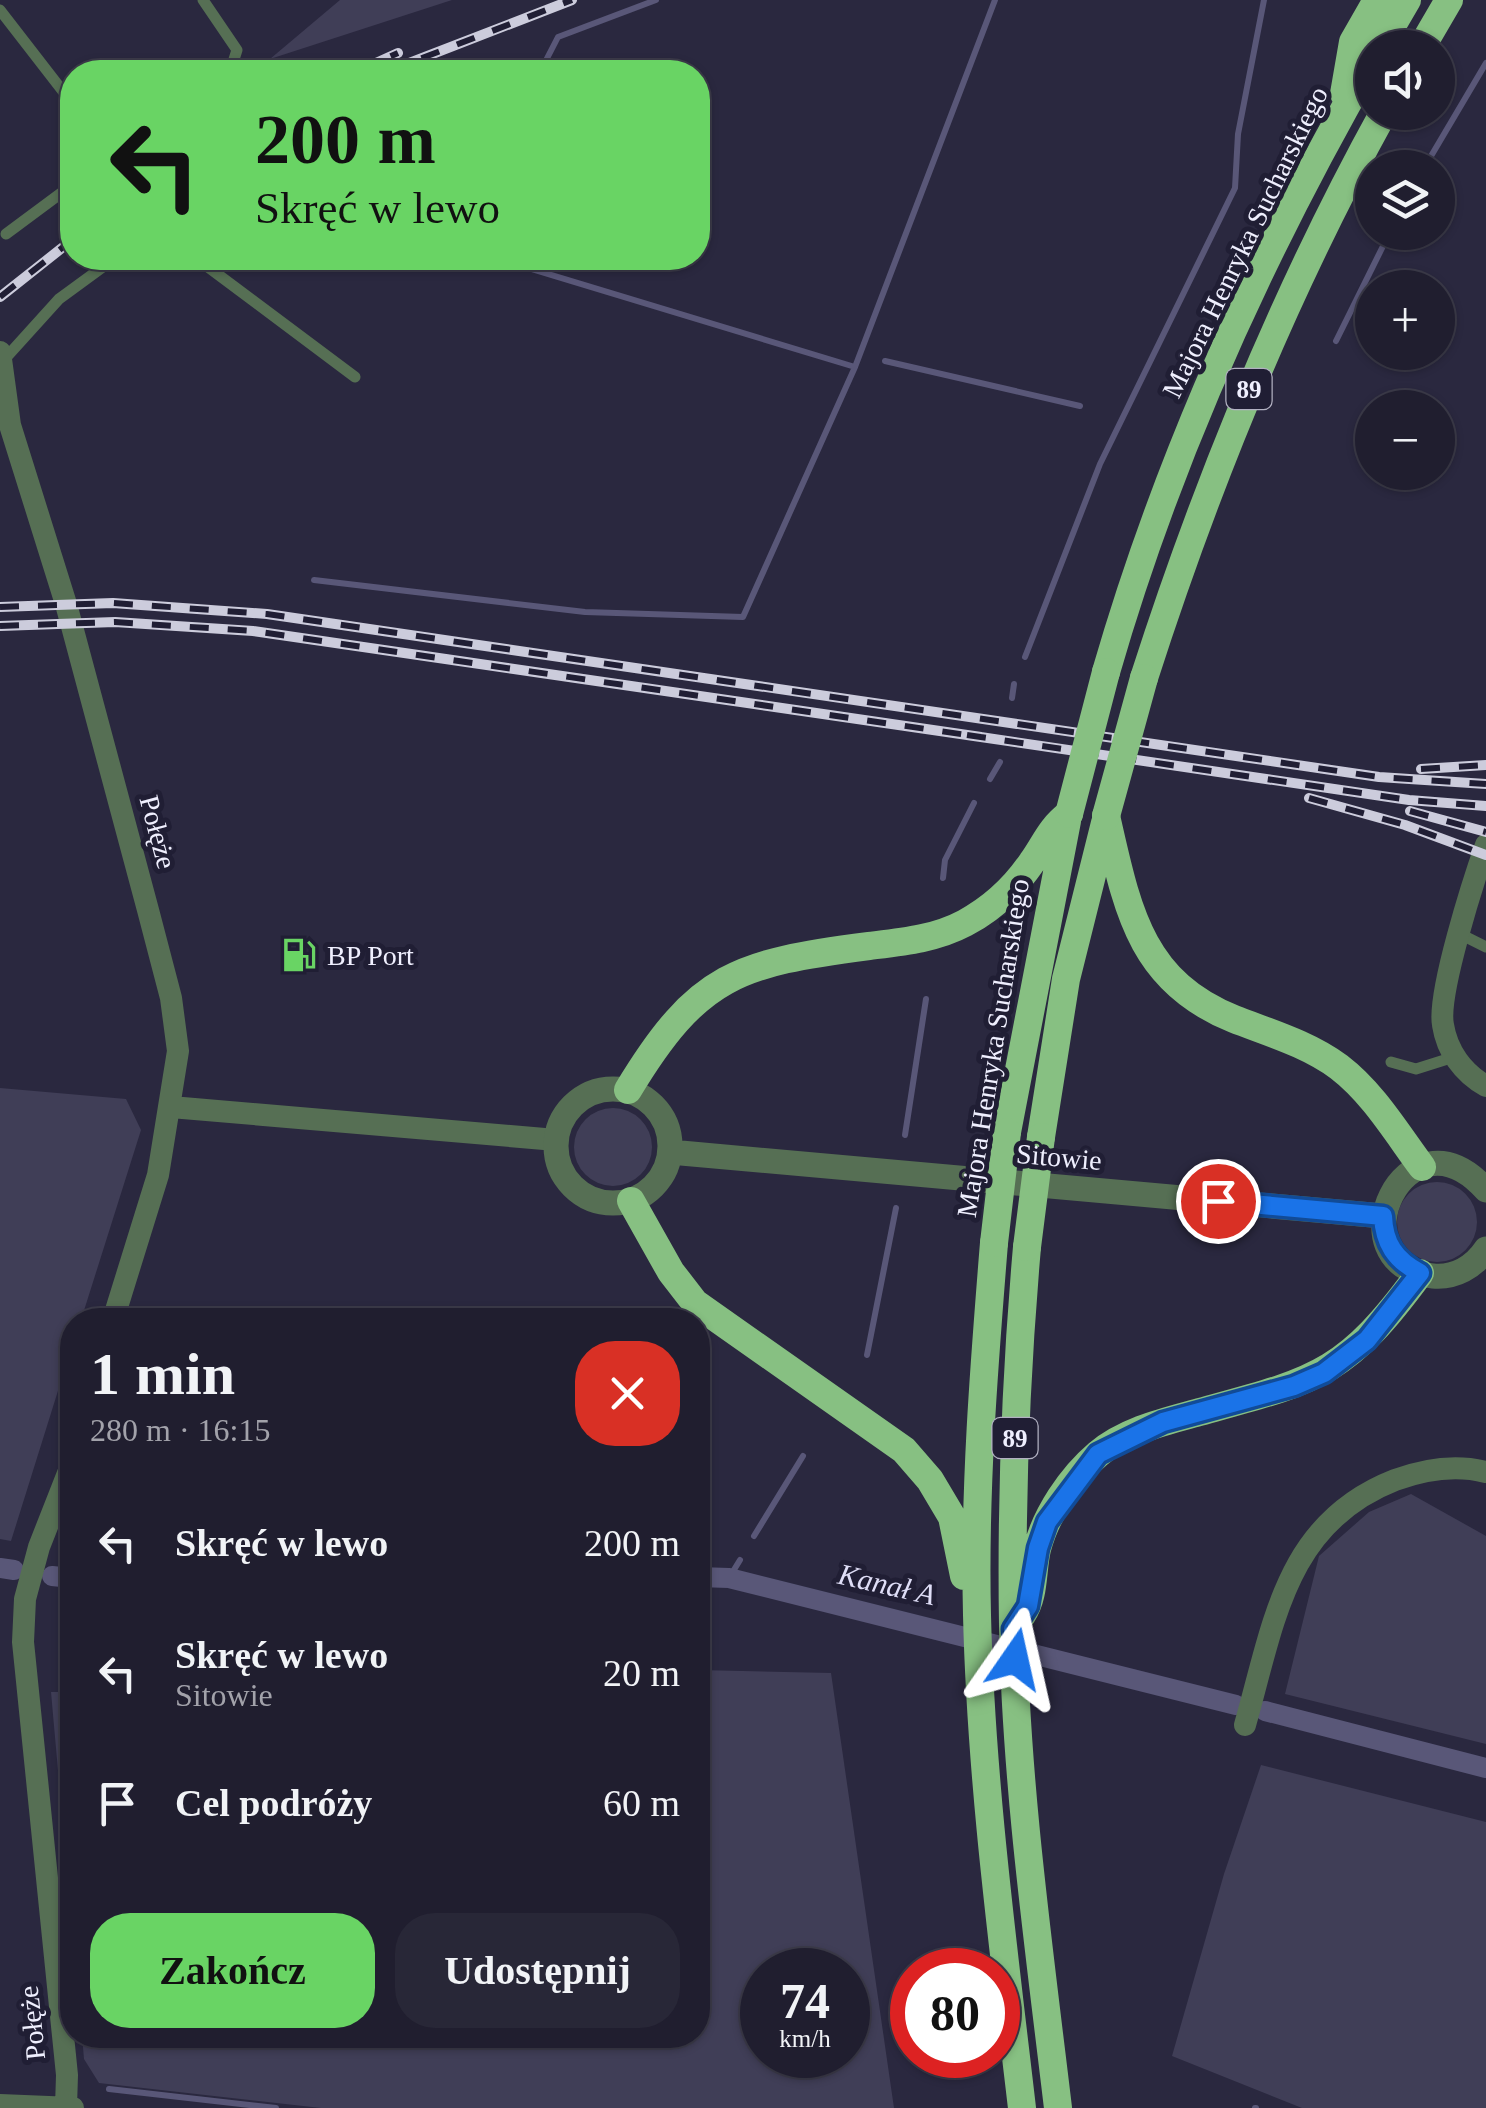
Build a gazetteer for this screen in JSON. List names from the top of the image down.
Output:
{
  "streets": {
    "highway": ["Majora Henryka Sucharskiego", "89"],
    "street": ["Połęże", "Sitowie"]
  },
  "water": ["Kanał A"],
  "places": {
    "fuel station": ["BP Port"]
  },
  "page": {
    "map_buttons": ["+", "−"],
    "turn": ["200 m", "Skręć w lewo"],
    "heading": ["1 min", "280 m · 16:15"],
    "list": [
      {
        "name": "Skręć w lewo",
        "value": "200 m"
      },
      {
        "name": "Skręć w lewo",
        "note": "Sitowie",
        "value": "20 m"
      },
      {
        "name": "Cel podróży",
        "value": "60 m"
      }
    ],
    "buttons": ["Zakończ", "Udostępnij"],
    "speed": "74 km/h",
    "limit": "80"
  }
}
